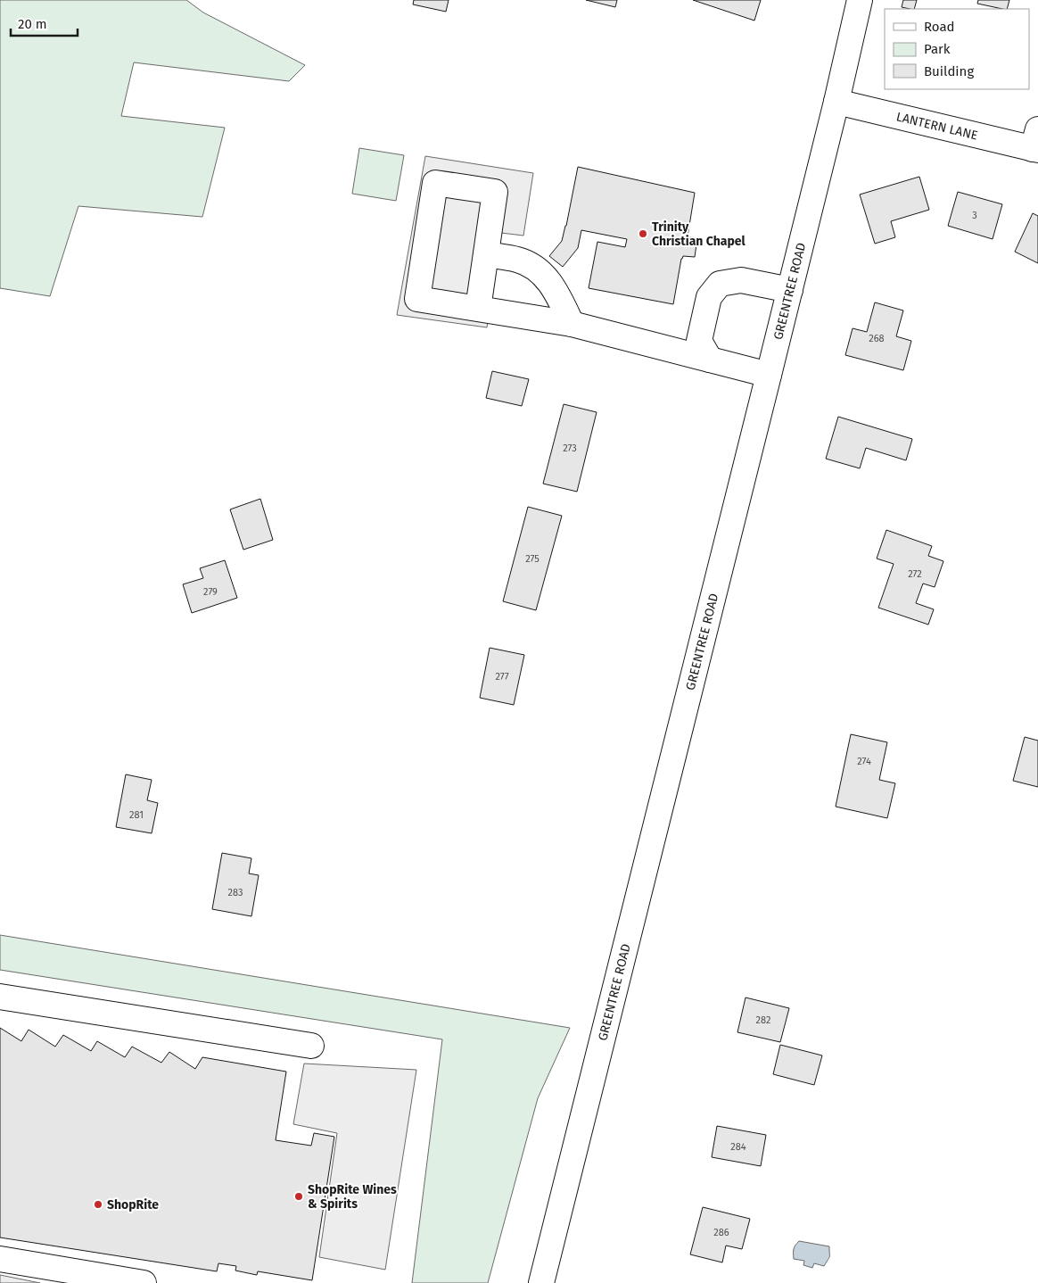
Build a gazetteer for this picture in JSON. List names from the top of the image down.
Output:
{
  "streets": {
    "street": ["LANTERN LANE", "GREENTREE ROAD"]
  },
  "crossings": [
    ["LANTERN LANE", "GREENTREE ROAD"]
  ],
  "places": ["Trinity Christian Chapel", "ShopRite Wines & Spirits", "ShopRite"],
  "house_numbers": [
    "3",
    "268",
    "273",
    "275",
    "272",
    "279",
    "277",
    "274",
    "281",
    "283",
    "282",
    "284",
    "286"
  ],
  "legend": ["Road", "Park", "Building"],
  "scale_bar": "20 m"
}
